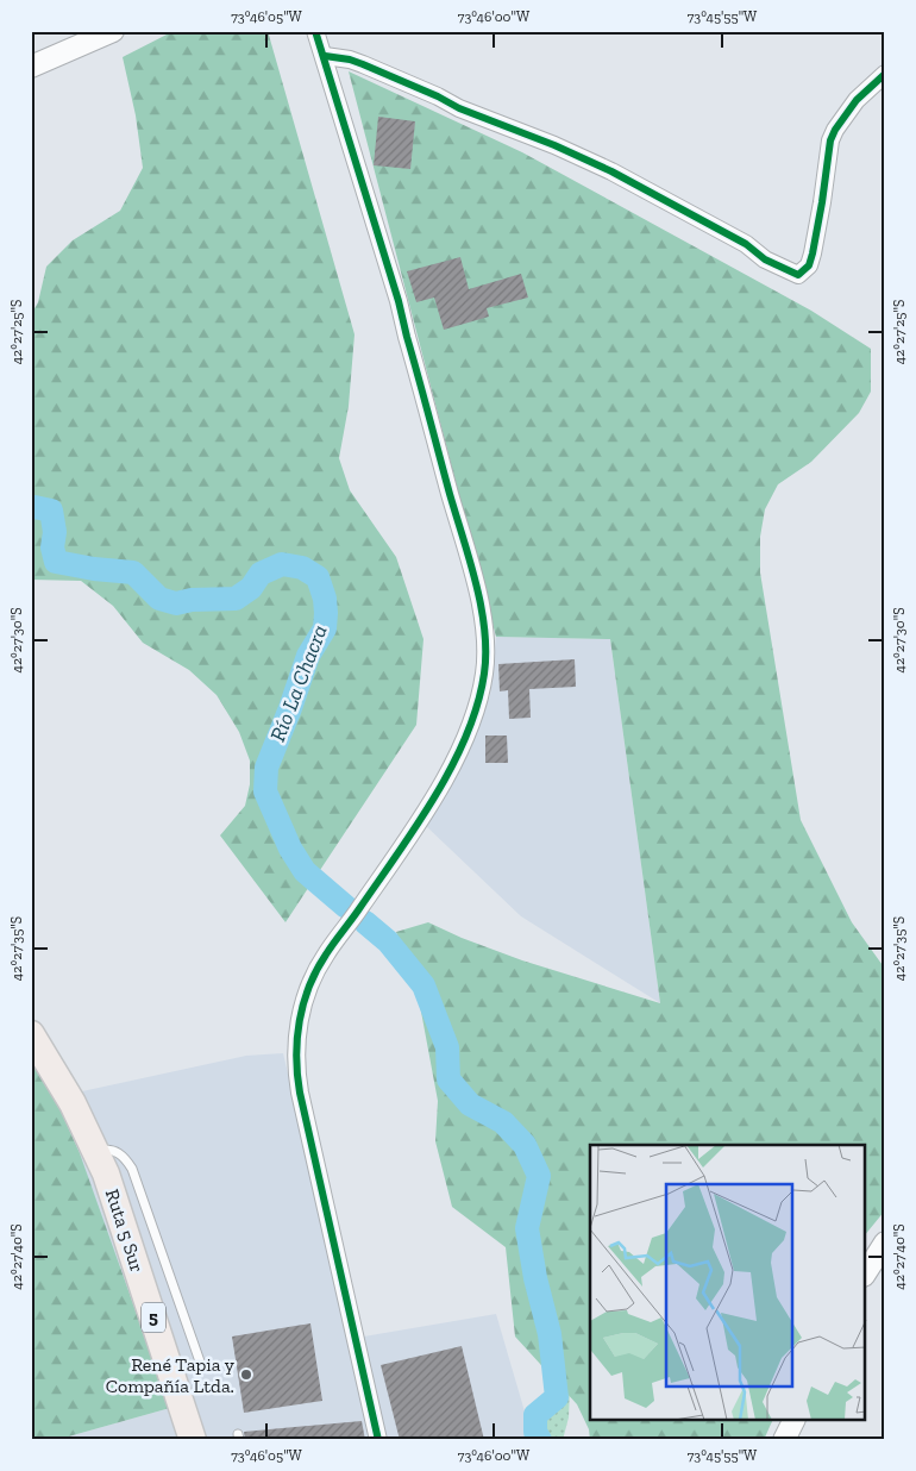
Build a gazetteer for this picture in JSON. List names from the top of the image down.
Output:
{
  "streets": {
    "highway": ["Ruta 5 Sur", "5"]
  },
  "water": ["Río La Chacra"],
  "places": ["René Tapia y Compañía Ltda."],
  "coordinates": [
    "73°46'05\"W",
    "73°46'00\"W",
    "73°45'55\"W",
    "42°27'25\"S",
    "42°27'30\"S",
    "42°27'35\"S",
    "42°27'40\"S"
  ]
}
